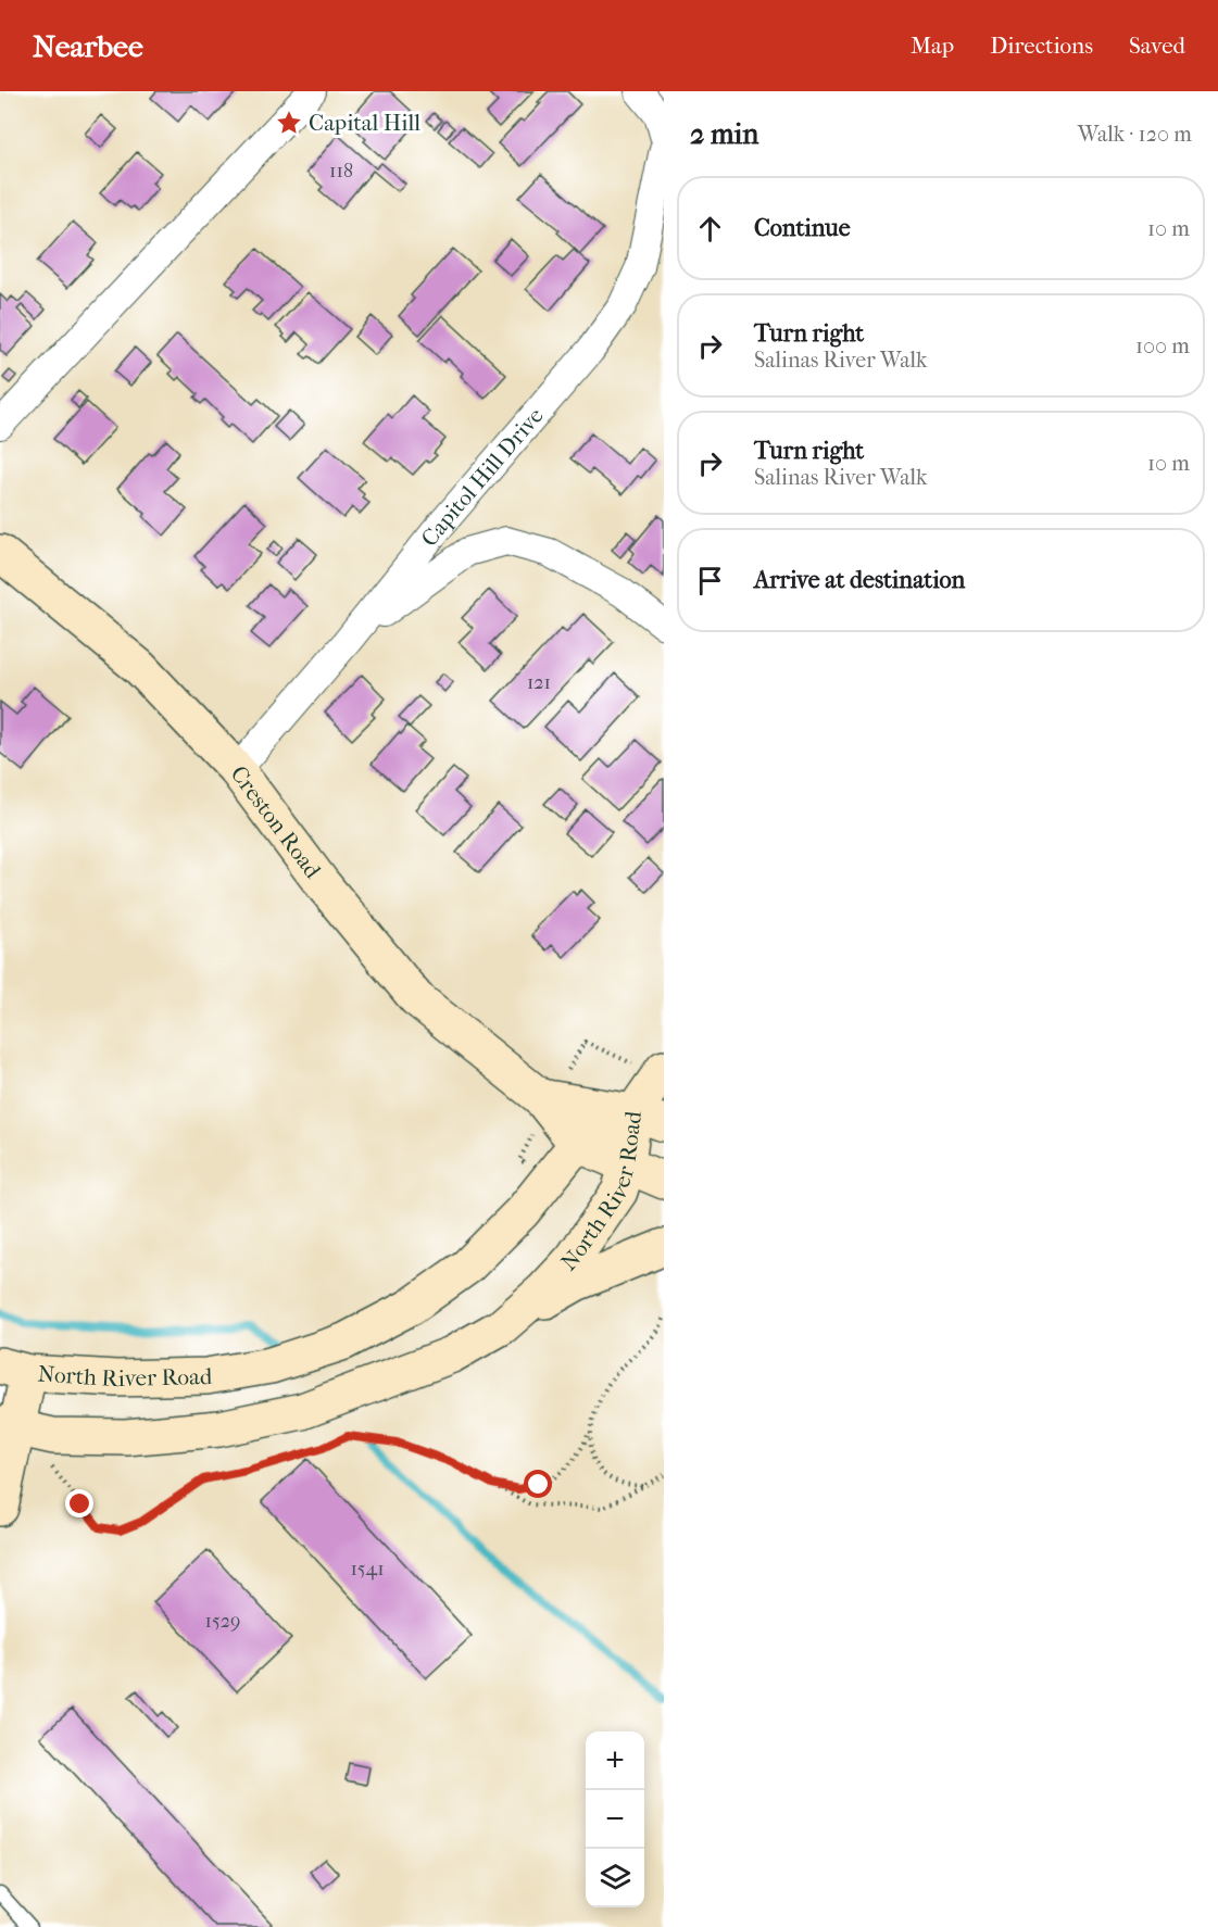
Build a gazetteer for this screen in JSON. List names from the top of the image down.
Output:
{
  "streets": {
    "main road": ["Creston Road", "North River Road"],
    "street": ["Capitol Hill Drive"]
  },
  "crossings": [
    ["Capitol Hill Drive", "Creston Road"],
    ["Creston Road", "North River Road"]
  ],
  "places": {
    "place": ["Capital Hill"]
  },
  "house_numbers": [
    "118",
    "121",
    "1541",
    "1529"
  ],
  "page": {
    "header": "Nearbee",
    "nav": ["Map", "Directions", "Saved"],
    "heading": ["2 min", "Walk · 120 m"],
    "list": [
      ["Continue", "10 m"],
      ["Turn right", "Salinas River Walk", "100 m"],
      ["Turn right", "Salinas River Walk", "10 m"],
      "Arrive at destination"
    ],
    "map_buttons": ["+", "−"]
  }
}
